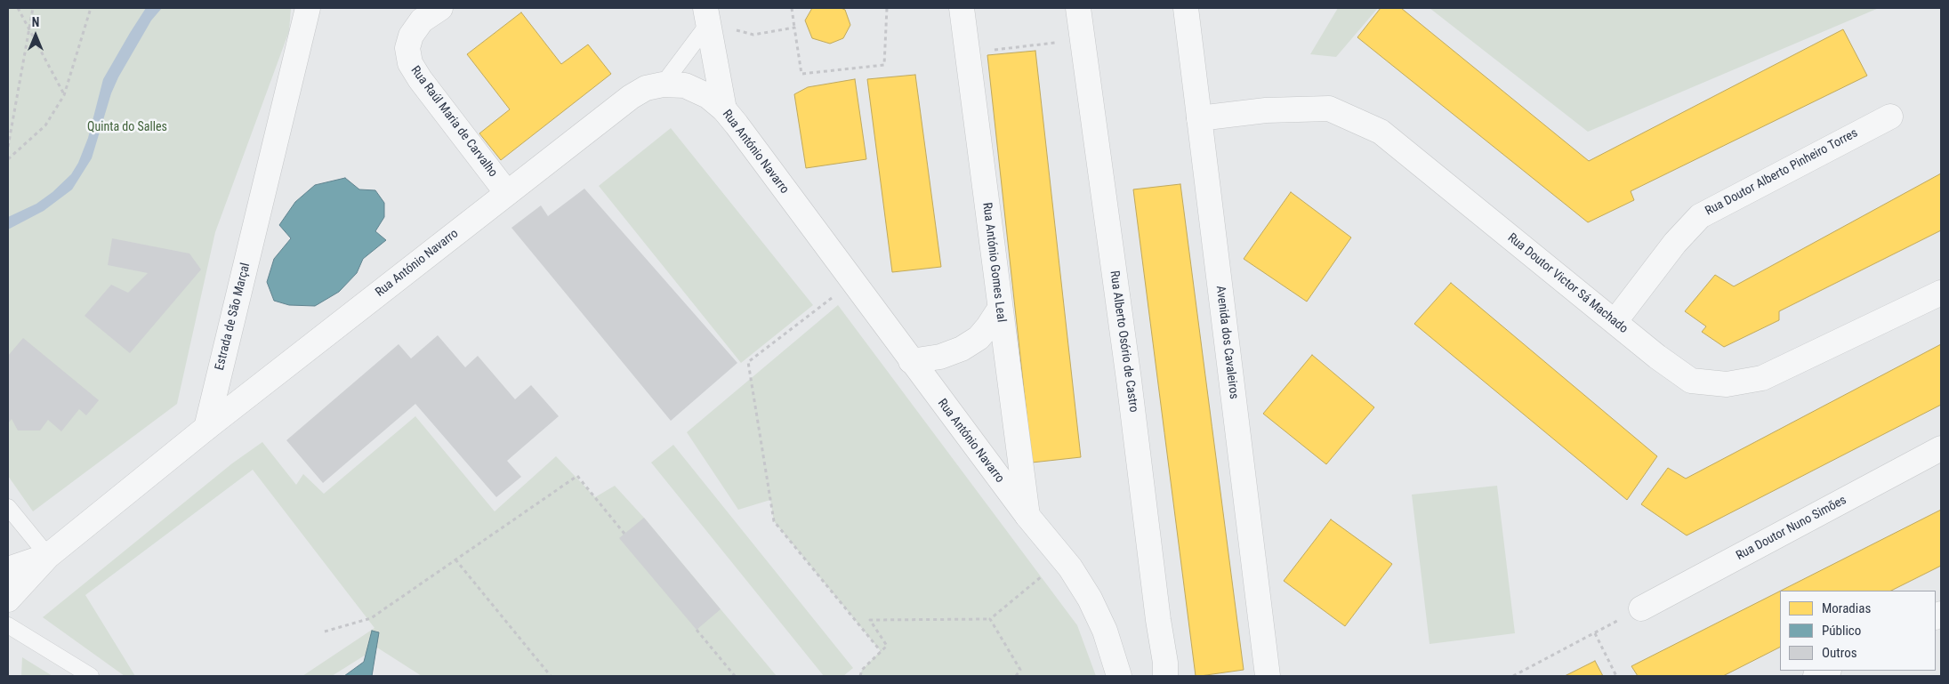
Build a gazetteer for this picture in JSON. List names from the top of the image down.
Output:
{
  "streets": {
    "street": [
      "Rua Raúl Maria de Carvalho",
      "Rua António Navarro",
      "Rua Doutor Alberto Pinheiro Torres",
      "Rua António Gomes Leal",
      "Rua Doutor Victor Sá Machado",
      "Estrada de São Marçal",
      "Rua Alberto Osório de Castro",
      "Avenida dos Cavaleiros",
      "Rua Doutor Nuno Simões"
    ]
  },
  "crossings": [
    ["Rua Raúl Maria de Carvalho", "Rua António Navarro"],
    ["Rua António Navarro", "Rua António Gomes Leal"],
    ["Rua António Navarro", "Estrada de São Marçal"],
    ["Rua Doutor Alberto Pinheiro Torres", "Rua Doutor Victor Sá Machado"],
    ["Rua Doutor Victor Sá Machado", "Avenida dos Cavaleiros"]
  ],
  "parks": ["Quinta do Salles"],
  "legend": ["Moradias", "Público", "Outros"],
  "north": "top"
}
